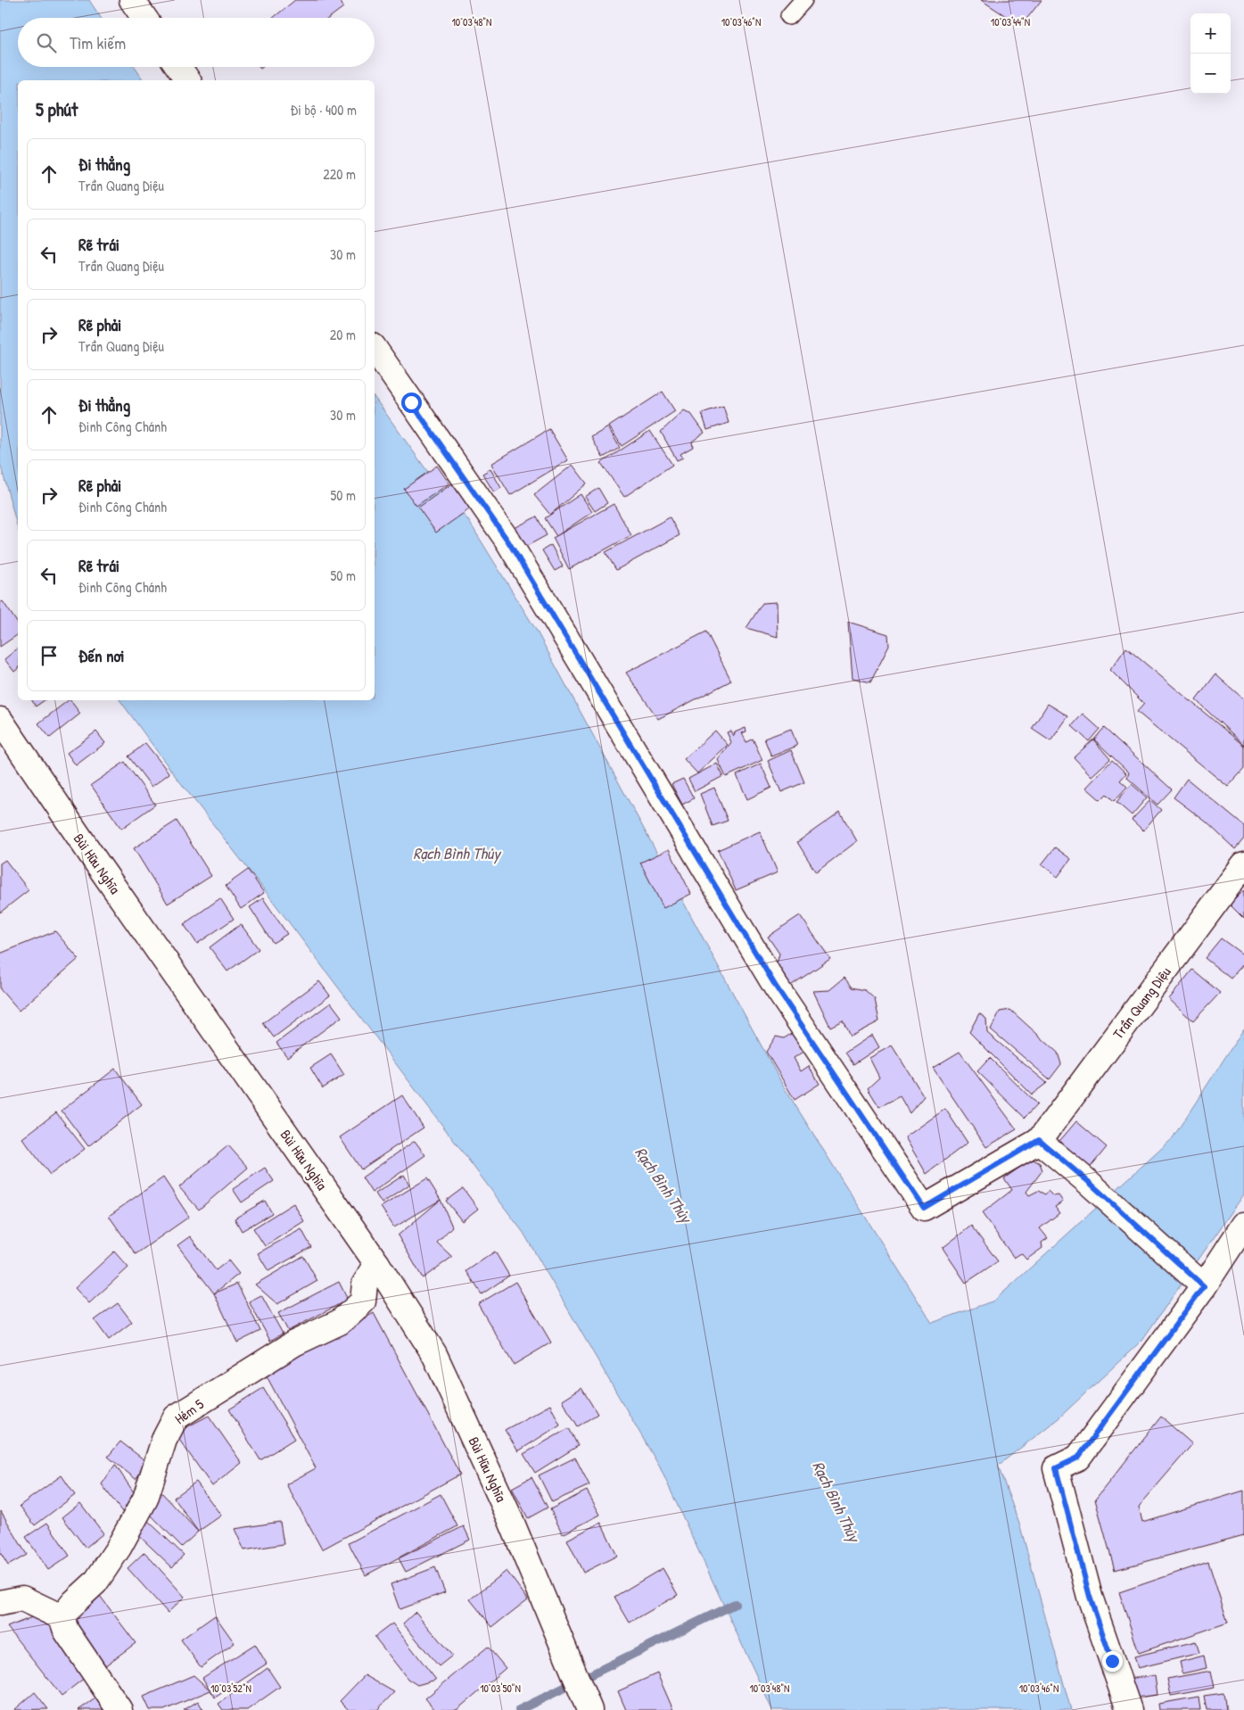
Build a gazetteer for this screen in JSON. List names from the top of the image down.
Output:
{
  "streets": {
    "street": ["Bùi Hữu Nghĩa", "Trần Quang Diệu", "Hẻm 5"]
  },
  "crossings": [
    ["Bùi Hữu Nghĩa", "Hẻm 5"]
  ],
  "water": ["Rạch Bình Thủy"],
  "page": {
    "map_buttons": ["+", "−"],
    "search": "Tìm kiếm",
    "heading": ["5 phút", "Đi bộ · 400 m"],
    "list": [
      ["Đi thẳng", "Trần Quang Diệu", "220 m"],
      ["Rẽ trái", "Trần Quang Diệu", "30 m"],
      ["Rẽ phải", "Trần Quang Diệu", "20 m"],
      ["Đi thẳng", "Đinh Công Chánh", "30 m"],
      ["Rẽ phải", "Đinh Công Chánh", "50 m"],
      ["Rẽ trái", "Đinh Công Chánh", "50 m"],
      "Đến nơi"
    ]
  },
  "coordinates": [
    "10°03'48\"N",
    "10°03'46\"N",
    "10°03'44\"N",
    "10°03'52\"N",
    "10°03'50\"N"
  ]
}
